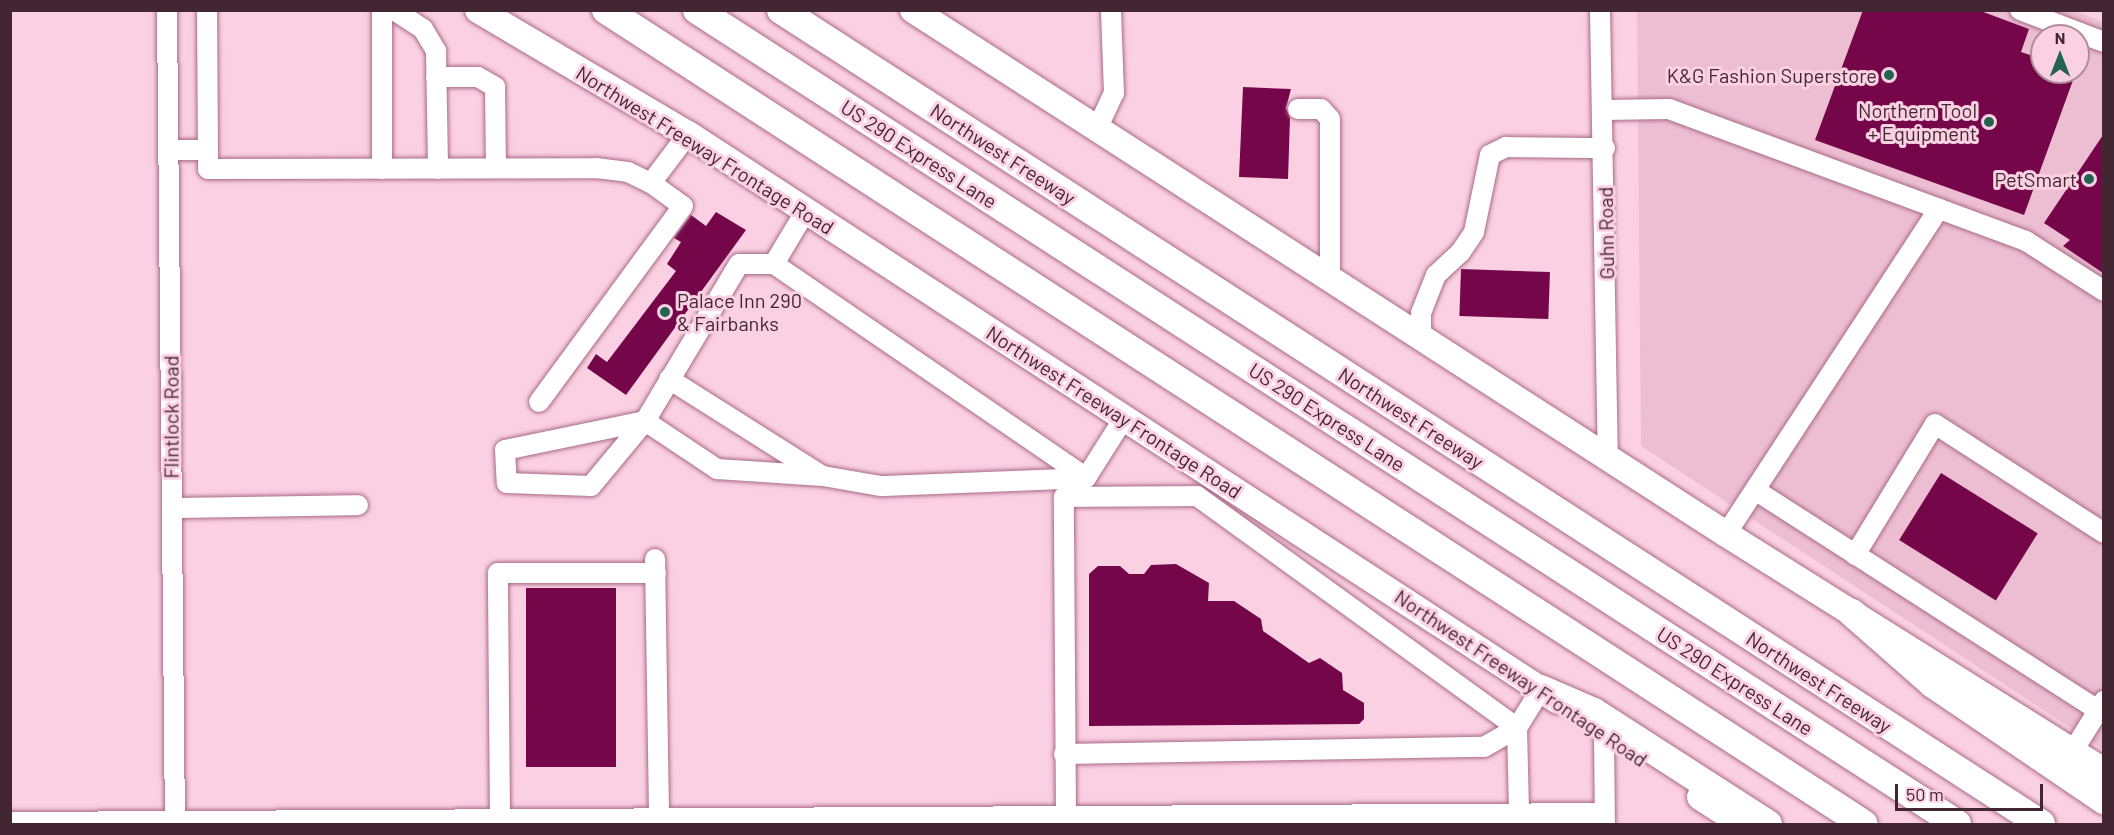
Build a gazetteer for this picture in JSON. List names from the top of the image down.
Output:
{
  "streets": {
    "highway": ["US 290 Express Lane", "Northwest Freeway"],
    "main road": ["Northwest Freeway Frontage Road"],
    "street": ["Guhn Road", "Flintlock Road"]
  },
  "places": [
    "K&G Fashion Superstore",
    "Northern Tool + Equipment",
    "PetSmart",
    "Palace Inn 290 & Fairbanks"
  ],
  "scale_bar": "50 m",
  "north": "top"
}
